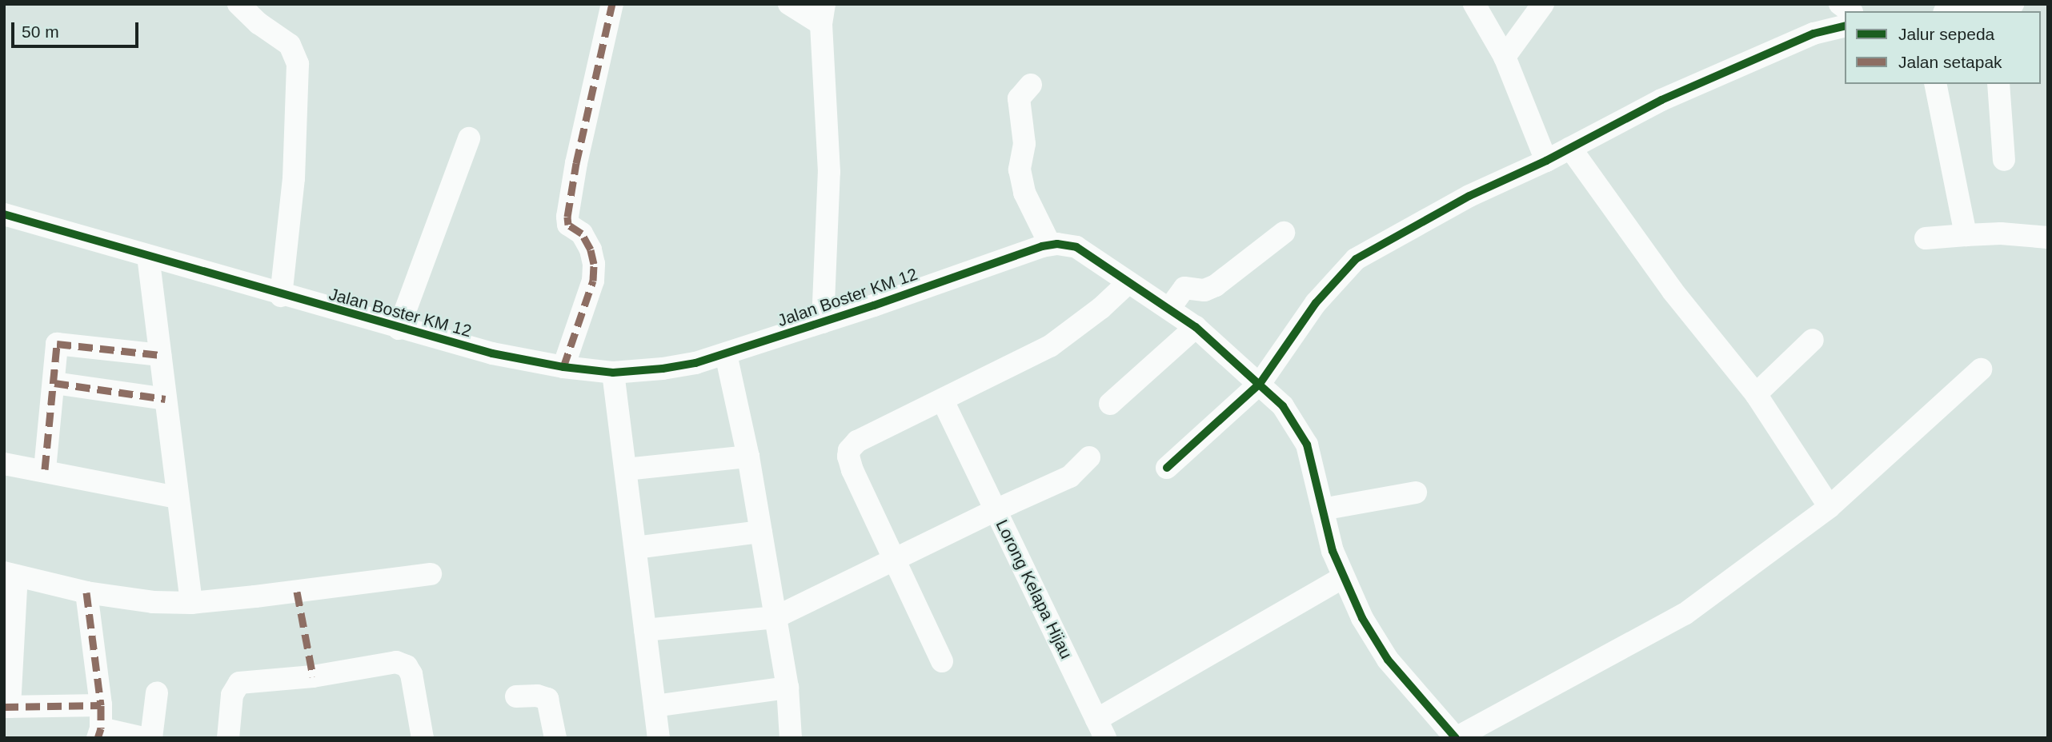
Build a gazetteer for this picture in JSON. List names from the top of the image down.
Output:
{
  "streets": {
    "street": ["Jalan Boster KM 12", "Lorong Kelapa Hijau"]
  },
  "legend": ["Jalur sepeda", "Jalan setapak"],
  "scale_bar": "50 m"
}
